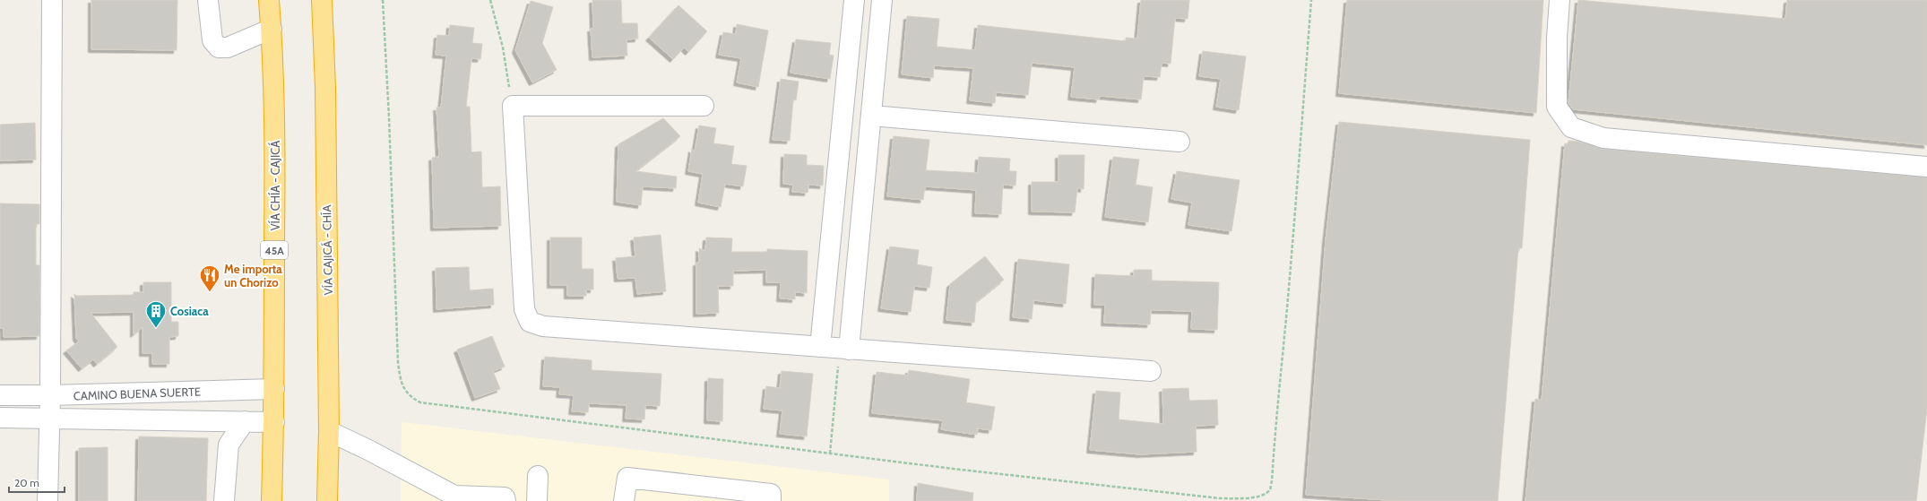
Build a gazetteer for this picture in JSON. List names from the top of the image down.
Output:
{
  "streets": {
    "highway": ["VÍA CHÍA - CAJICÁ", "45A", "VÍA CAJICÁ - CHÍA"],
    "street": ["CAMINO BUENA SUERTE"]
  },
  "crossings": [
    ["VÍA CHÍA - CAJICÁ", "CAMINO BUENA SUERTE"]
  ],
  "places": {
    "restaurant": ["Me importa un Chorizo"],
    "building": ["Cosiaca"]
  },
  "scale_bar": "20 m"
}
